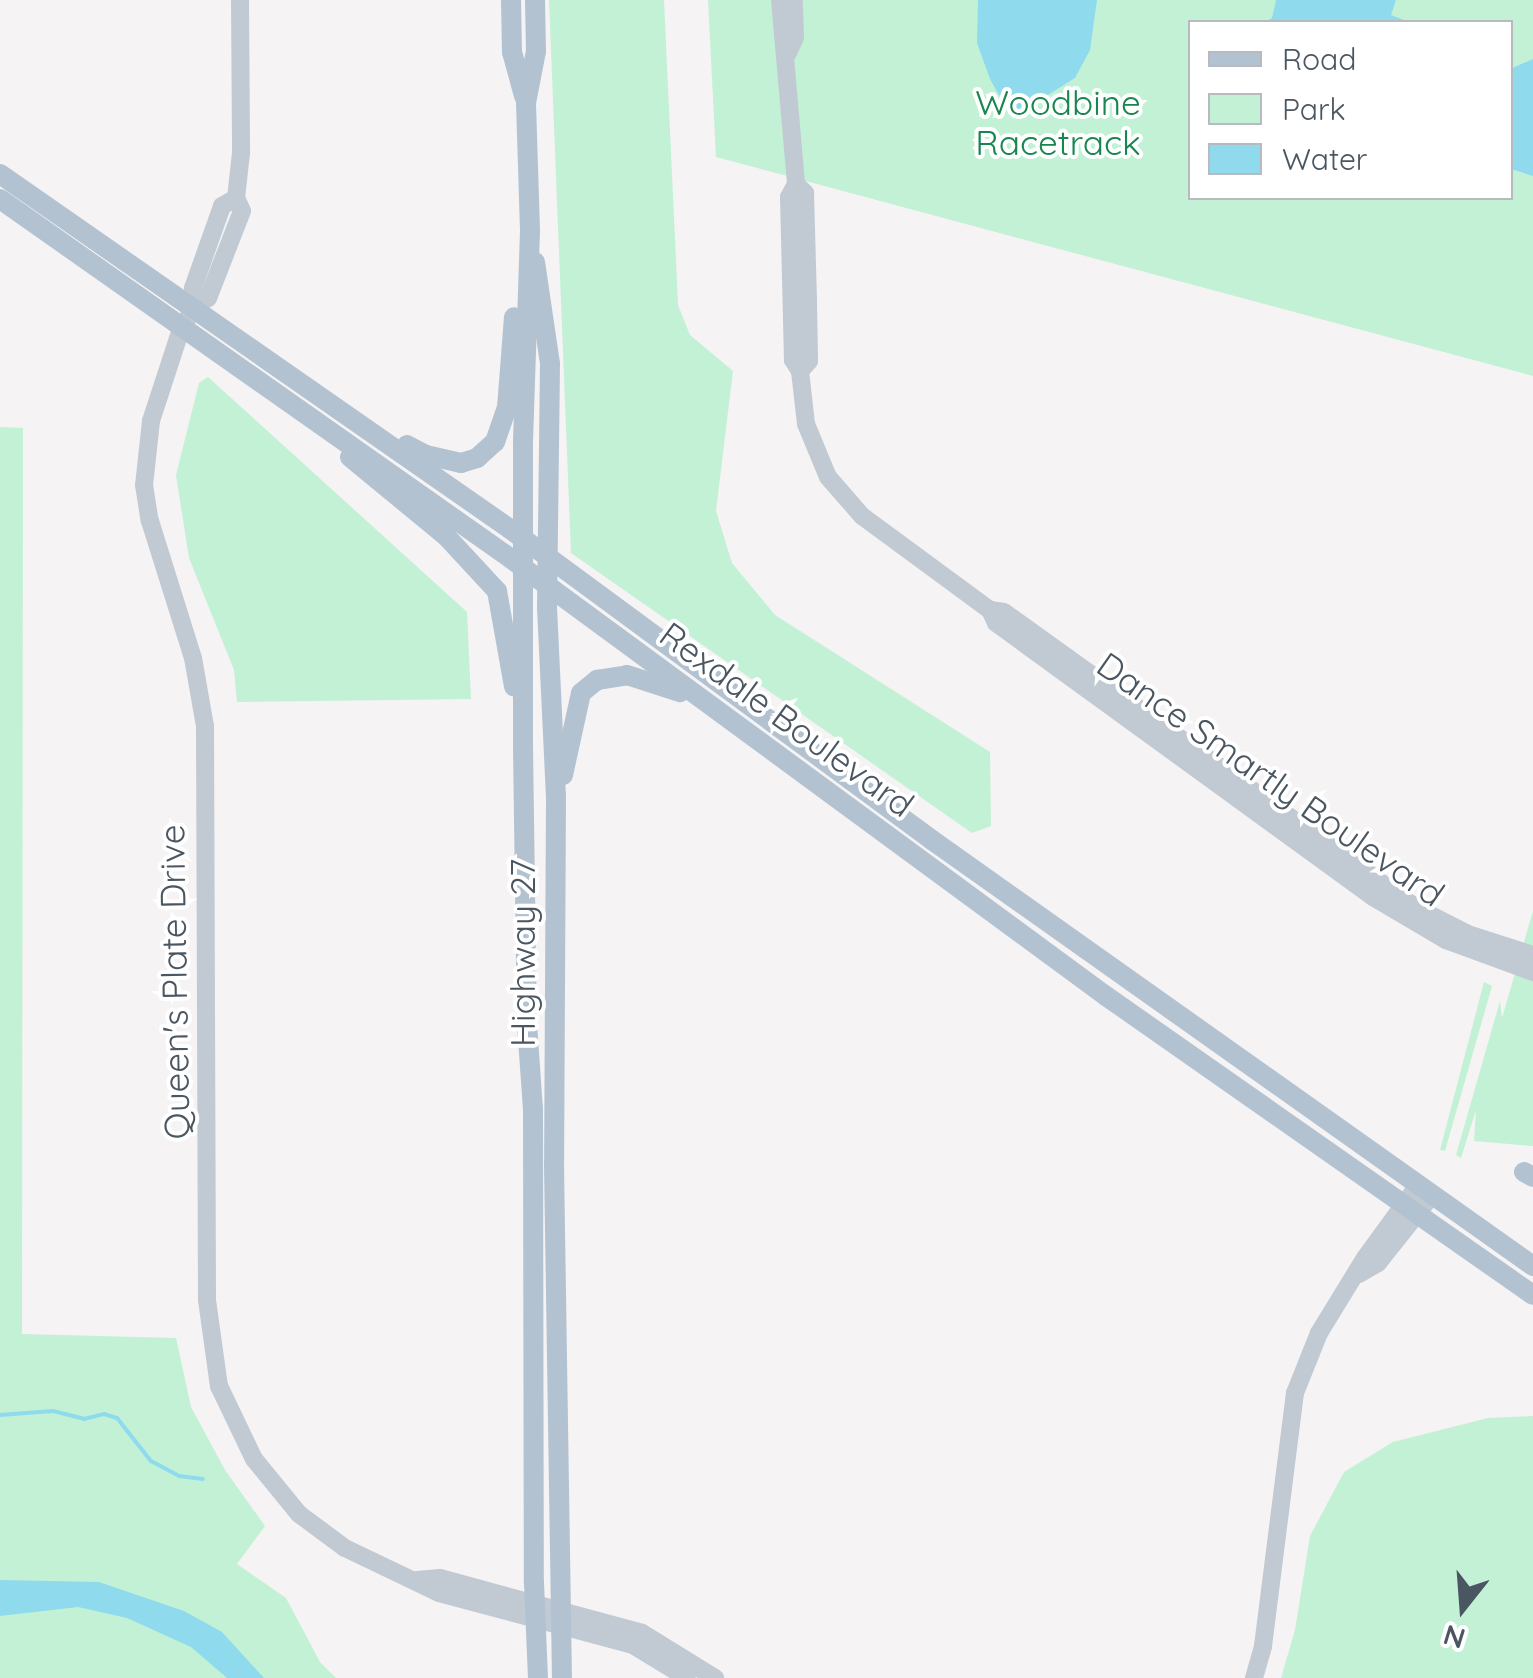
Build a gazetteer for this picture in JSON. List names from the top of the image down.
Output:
{
  "streets": {
    "main road": ["Rexdale Boulevard", "Highway 27"],
    "street": ["Dance Smartly Boulevard", "Queen's Plate Drive"]
  },
  "crossings": [
    ["Rexdale Boulevard", "Highway 27"],
    ["Rexdale Boulevard", "Queen's Plate Drive"],
    ["Highway 27", "Queen's Plate Drive"]
  ],
  "parks": ["Woodbine Racetrack"],
  "legend": ["Road", "Park", "Water"],
  "north": "bottom"
}
